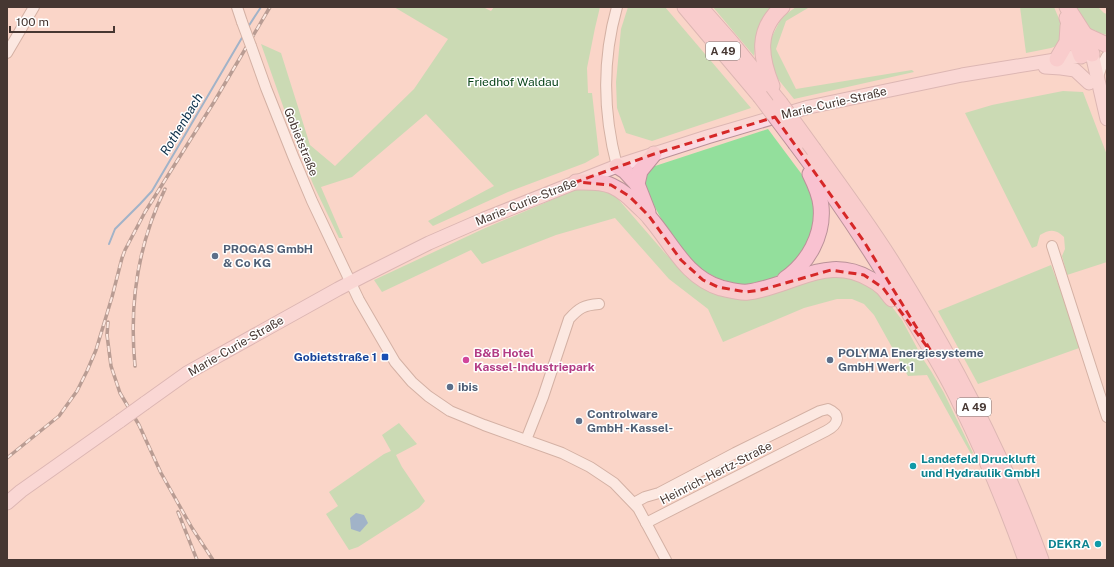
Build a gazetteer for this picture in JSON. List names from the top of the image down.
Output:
{
  "streets": {
    "highway": ["A 49"],
    "main road": ["Marie-Curie-Straße"],
    "street": ["Gobietstraße", "Heinrich-Hertz-Straße"]
  },
  "crossings": [
    ["Marie-Curie-Straße", "Gobietstraße"]
  ],
  "water": ["Rothenbach"],
  "parks": ["Friedhof Waldau"],
  "places": {
    "other": [
      "PROGAS GmbH & Co KG",
      "B&B Hotel Kassel-Industriepark",
      "POLYMA Energiesysteme GmbH Werk 1",
      "ibis",
      "Controlware GmbH -Kassel-",
      "Landefeld Druckluft und Hydraulik GmbH",
      "DEKRA"
    ],
    "transit": ["Gobietstraße 1"]
  },
  "scale_bar": "100 m"
}
